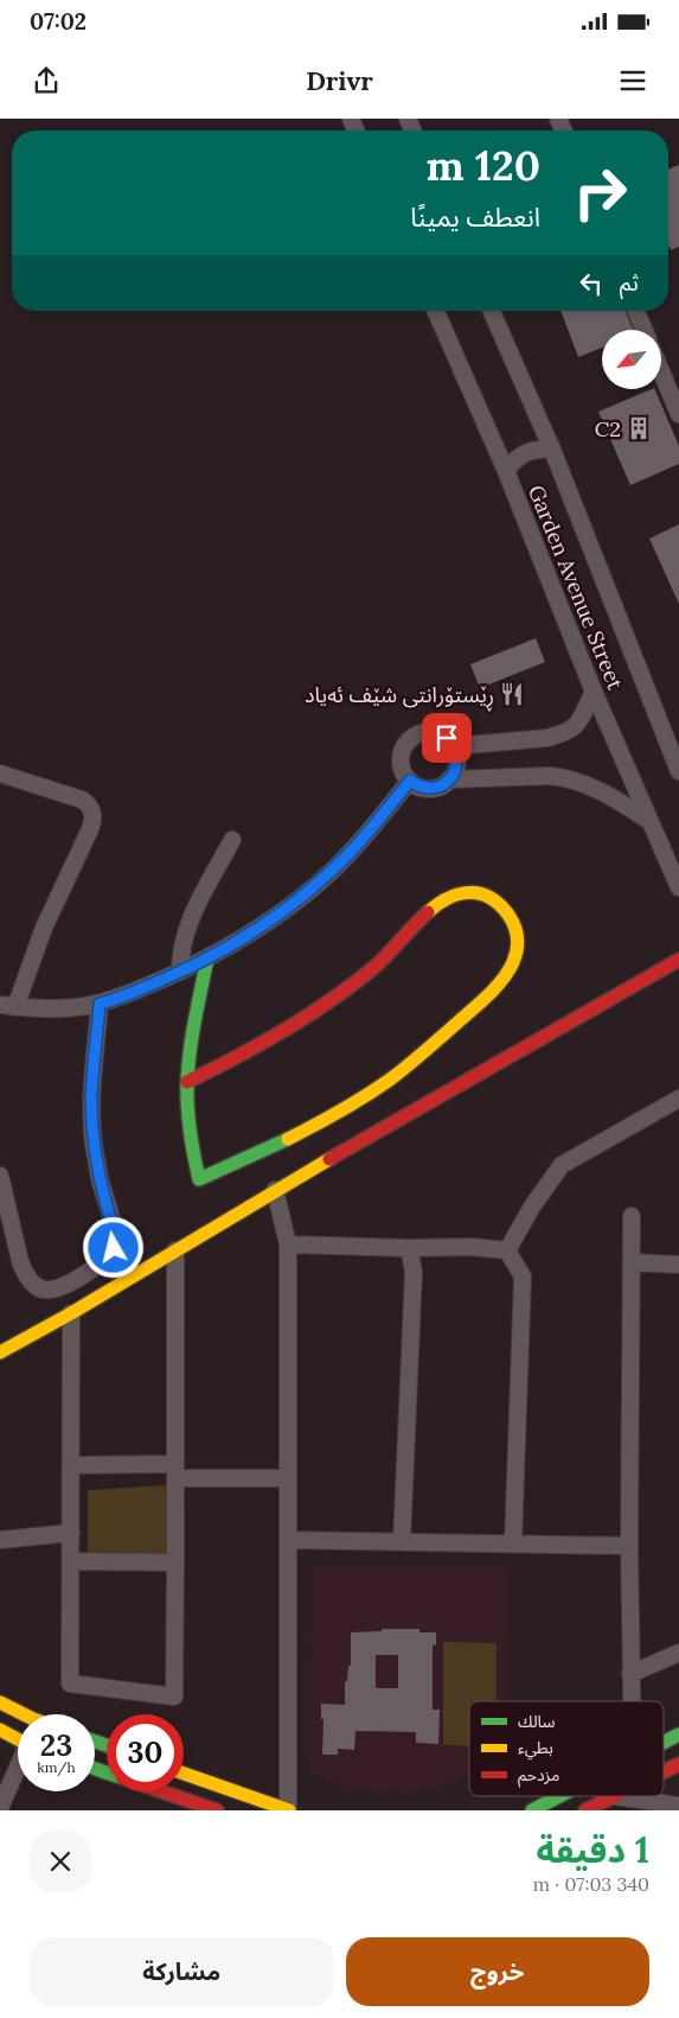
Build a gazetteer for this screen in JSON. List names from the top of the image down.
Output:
{
  "streets": {
    "street": ["Garden Avenue Street"]
  },
  "places": {
    "building": ["C2"],
    "restaurant": ["ڕێستۆرانتی شێف ئەیاد"]
  },
  "legend": ["سالك", "بطيء", "مزدحم"],
  "north": "bottom left",
  "page": {
    "status": "07:02",
    "header": "Drivr",
    "turn": ["120 m", "انعطف يمينًا"],
    "then": "ثم",
    "speed": "23 km/h",
    "limit": "30",
    "heading": ["1 دقيقة", "340 m · 07:03"],
    "buttons": ["خروج", "مشاركة"]
  }
}
